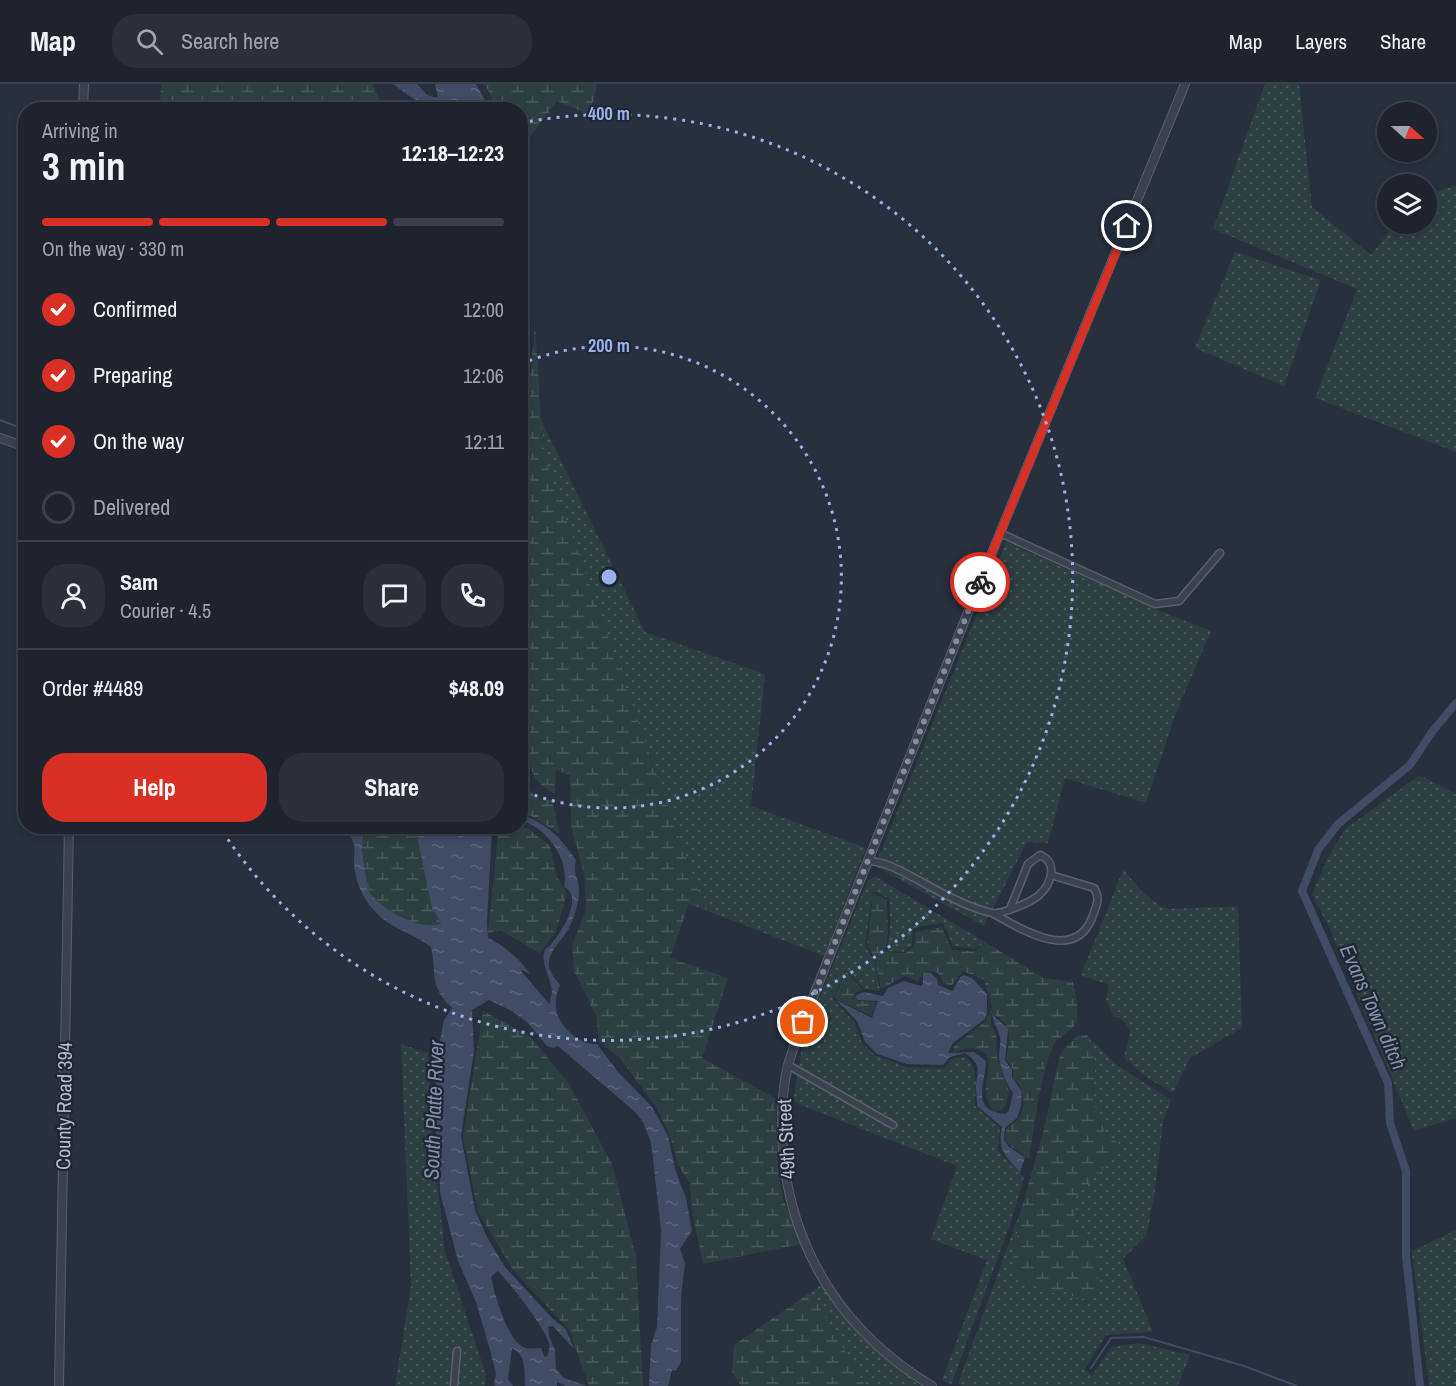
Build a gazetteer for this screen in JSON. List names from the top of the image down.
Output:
{
  "streets": {
    "street": ["County Road 394", "49th Street"]
  },
  "water": ["Evans Town ditch", "South Platte River"],
  "north": "right",
  "page": {
    "header": "Map",
    "search": "Search here",
    "nav": ["Map", "Layers", "Share"],
    "heading": ["3 min", "Arriving in", "12:18–12:23"],
    "panel": [
      "Sam",
      "Courier · 4.5",
      "Order #4489",
      "$48.09"
    ],
    "bar": "On the way · 330 m",
    "list": [
      ["Confirmed", "12:00"],
      ["Preparing", "12:06"],
      ["On the way", "12:11"],
      "Delivered"
    ],
    "buttons": ["Help", "Share"]
  },
  "rings": ["400 m", "200 m"]
}
